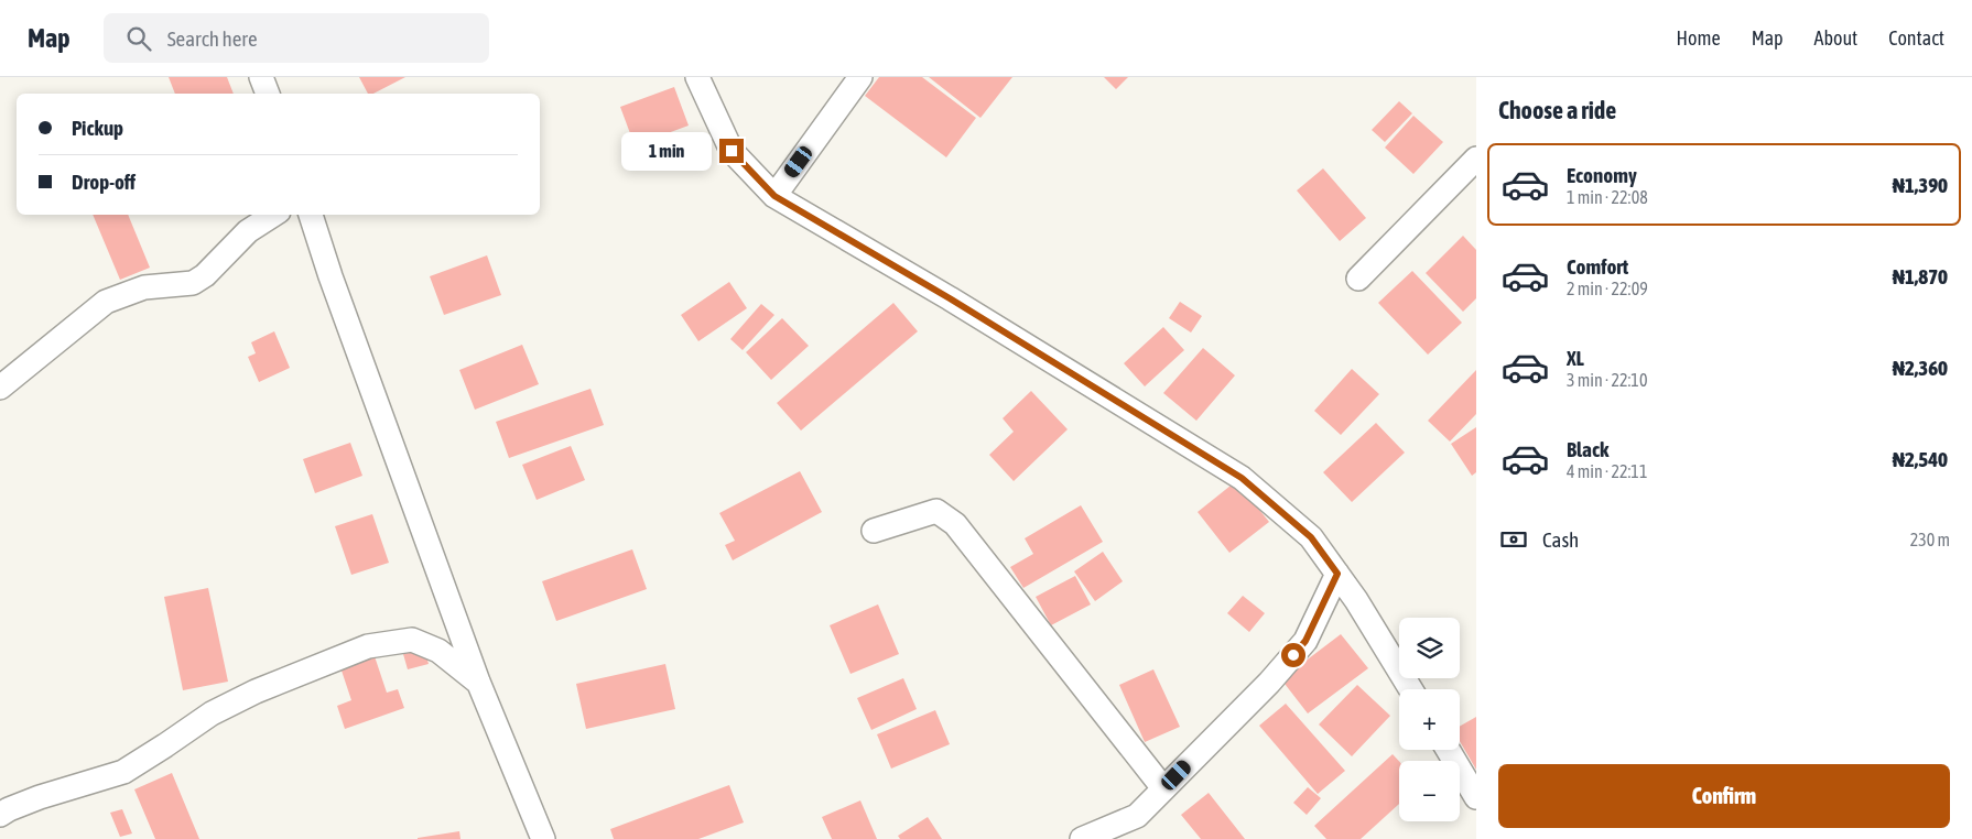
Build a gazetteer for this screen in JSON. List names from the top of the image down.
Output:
{
  "page": {
    "header": "Map",
    "search": "Search here",
    "nav": [
      "Home",
      "Map",
      "About",
      "Contact"
    ],
    "heading": "Choose a ride",
    "banner": ["Pickup", "Drop-off"],
    "bubble": "1 min",
    "list": [
      {
        "name": "Economy",
        "note": "1 min · 22:08",
        "value": "₦1,390"
      },
      {
        "name": "Comfort",
        "note": "2 min · 22:09",
        "value": "₦1,870"
      },
      {
        "name": "XL",
        "note": "3 min · 22:10",
        "value": "₦2,360"
      },
      {
        "name": "Black",
        "note": "4 min · 22:11",
        "value": "₦2,540"
      }
    ],
    "pay": ["Cash", "230 m"],
    "map_buttons": ["+", "−"],
    "buttons": "Confirm"
  }
}
